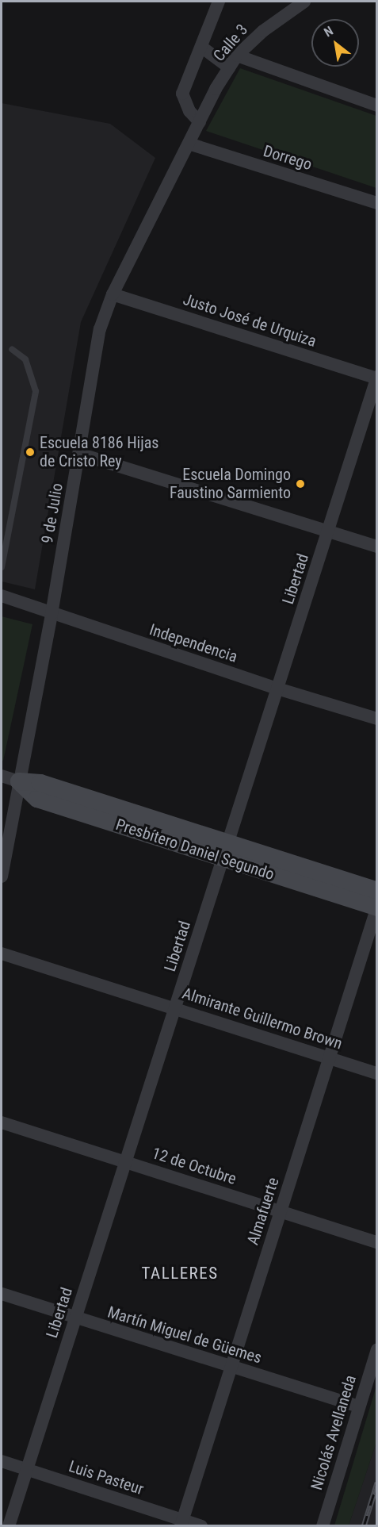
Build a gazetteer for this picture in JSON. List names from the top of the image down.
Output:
{
  "streets": {
    "main road": ["Presbítero Daniel Segundo"],
    "street": [
      "Calle 3",
      "Dorrego",
      "Justo José de Urquiza",
      "9 de Julio",
      "Libertad",
      "Independencia",
      "Almirante Guillermo Brown",
      "12 de Octubre",
      "Almafuerte",
      "Martín Miguel de Güemes",
      "Nicolás Avellaneda",
      "Luis Pasteur"
    ]
  },
  "crossings": [
    ["Calle 3", "Dorrego"],
    ["Calle 3", "9 de Julio"],
    ["Dorrego", "9 de Julio"],
    ["Justo José de Urquiza", "9 de Julio"],
    ["Justo José de Urquiza", "Libertad"],
    ["9 de Julio", "Independencia"],
    ["9 de Julio", "Presbítero Daniel Segundo"],
    ["Libertad", "Independencia"],
    ["Libertad", "Presbítero Daniel Segundo"],
    ["Libertad", "Almirante Guillermo Brown"],
    ["Libertad", "12 de Octubre"],
    ["Libertad", "Martín Miguel de Güemes"],
    ["Libertad", "Luis Pasteur"],
    ["Presbítero Daniel Segundo", "Almafuerte"],
    ["Almirante Guillermo Brown", "Almafuerte"],
    ["12 de Octubre", "Almafuerte"],
    ["Almafuerte", "Martín Miguel de Güemes"],
    ["Almafuerte", "Luis Pasteur"],
    ["Martín Miguel de Güemes", "Nicolás Avellaneda"]
  ],
  "districts": ["TALLERES"],
  "places": ["Escuela 8186 Hijas de Cristo Rey", "Escuela Domingo Faustino Sarmiento"],
  "north": "top left"
}
